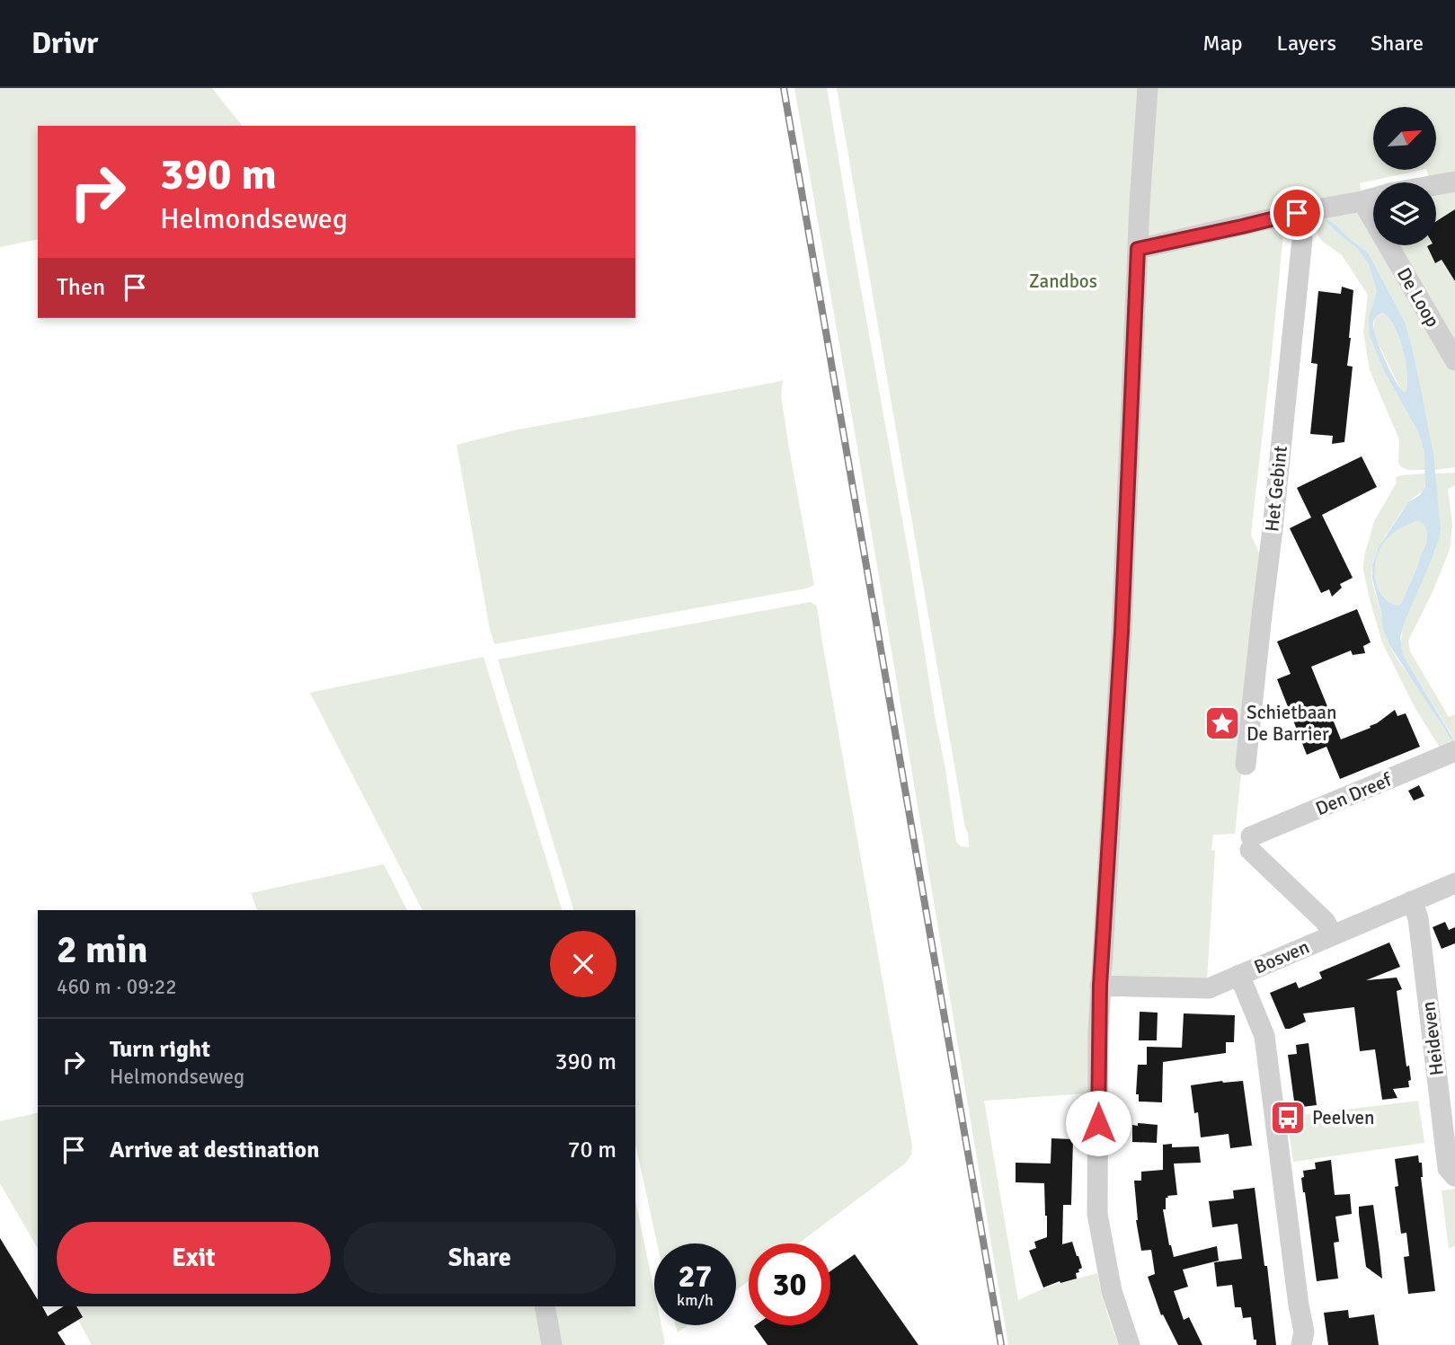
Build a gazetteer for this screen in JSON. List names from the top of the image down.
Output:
{
  "streets": {
    "street": [
      "De Loop",
      "Het Gebint",
      "Den Dreef",
      "Bosven",
      "Heideven"
    ]
  },
  "crossings": [
    ["Den Dreef", "Bosven"],
    ["Bosven", "Heideven"]
  ],
  "parks": ["Zandbos"],
  "places": {
    "place": ["Schietbaan De Barrier"],
    "bus stop": ["Peelven"]
  },
  "north": "top right",
  "page": {
    "header": "Drivr",
    "nav": ["Map", "Layers", "Share"],
    "turn": ["390 m", "Helmondseweg"],
    "then": "Then",
    "heading": ["2 min", "460 m · 09:22"],
    "list": [
      {
        "name": "Turn right",
        "note": "Helmondseweg",
        "value": "390 m"
      },
      {
        "name": "Arrive at destination",
        "value": "70 m"
      }
    ],
    "buttons": ["Exit", "Share"],
    "speed": "27 km/h",
    "limit": "30"
  }
}
